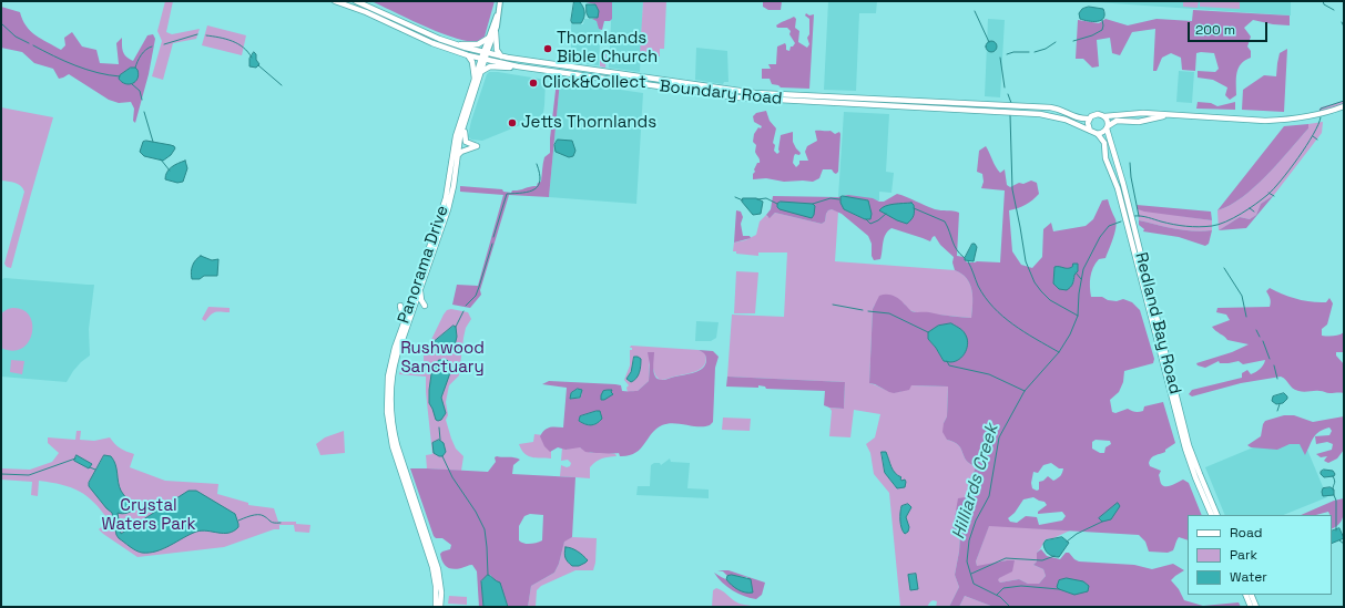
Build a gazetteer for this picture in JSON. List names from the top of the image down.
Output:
{
  "streets": {
    "main road": ["Boundary Road", "Panorama Drive", "Redland Bay Road"]
  },
  "crossings": [
    ["Boundary Road", "Panorama Drive"],
    ["Boundary Road", "Redland Bay Road"]
  ],
  "water": ["Hilliards Creek"],
  "parks": ["Rushwood Sanctuary", "Crystal Waters Park"],
  "places": ["Thornlands Bible Church", "Click&Collect", "Jetts Thornlands"],
  "legend": ["Road", "Park", "Water"],
  "scale_bar": "200 m"
}
